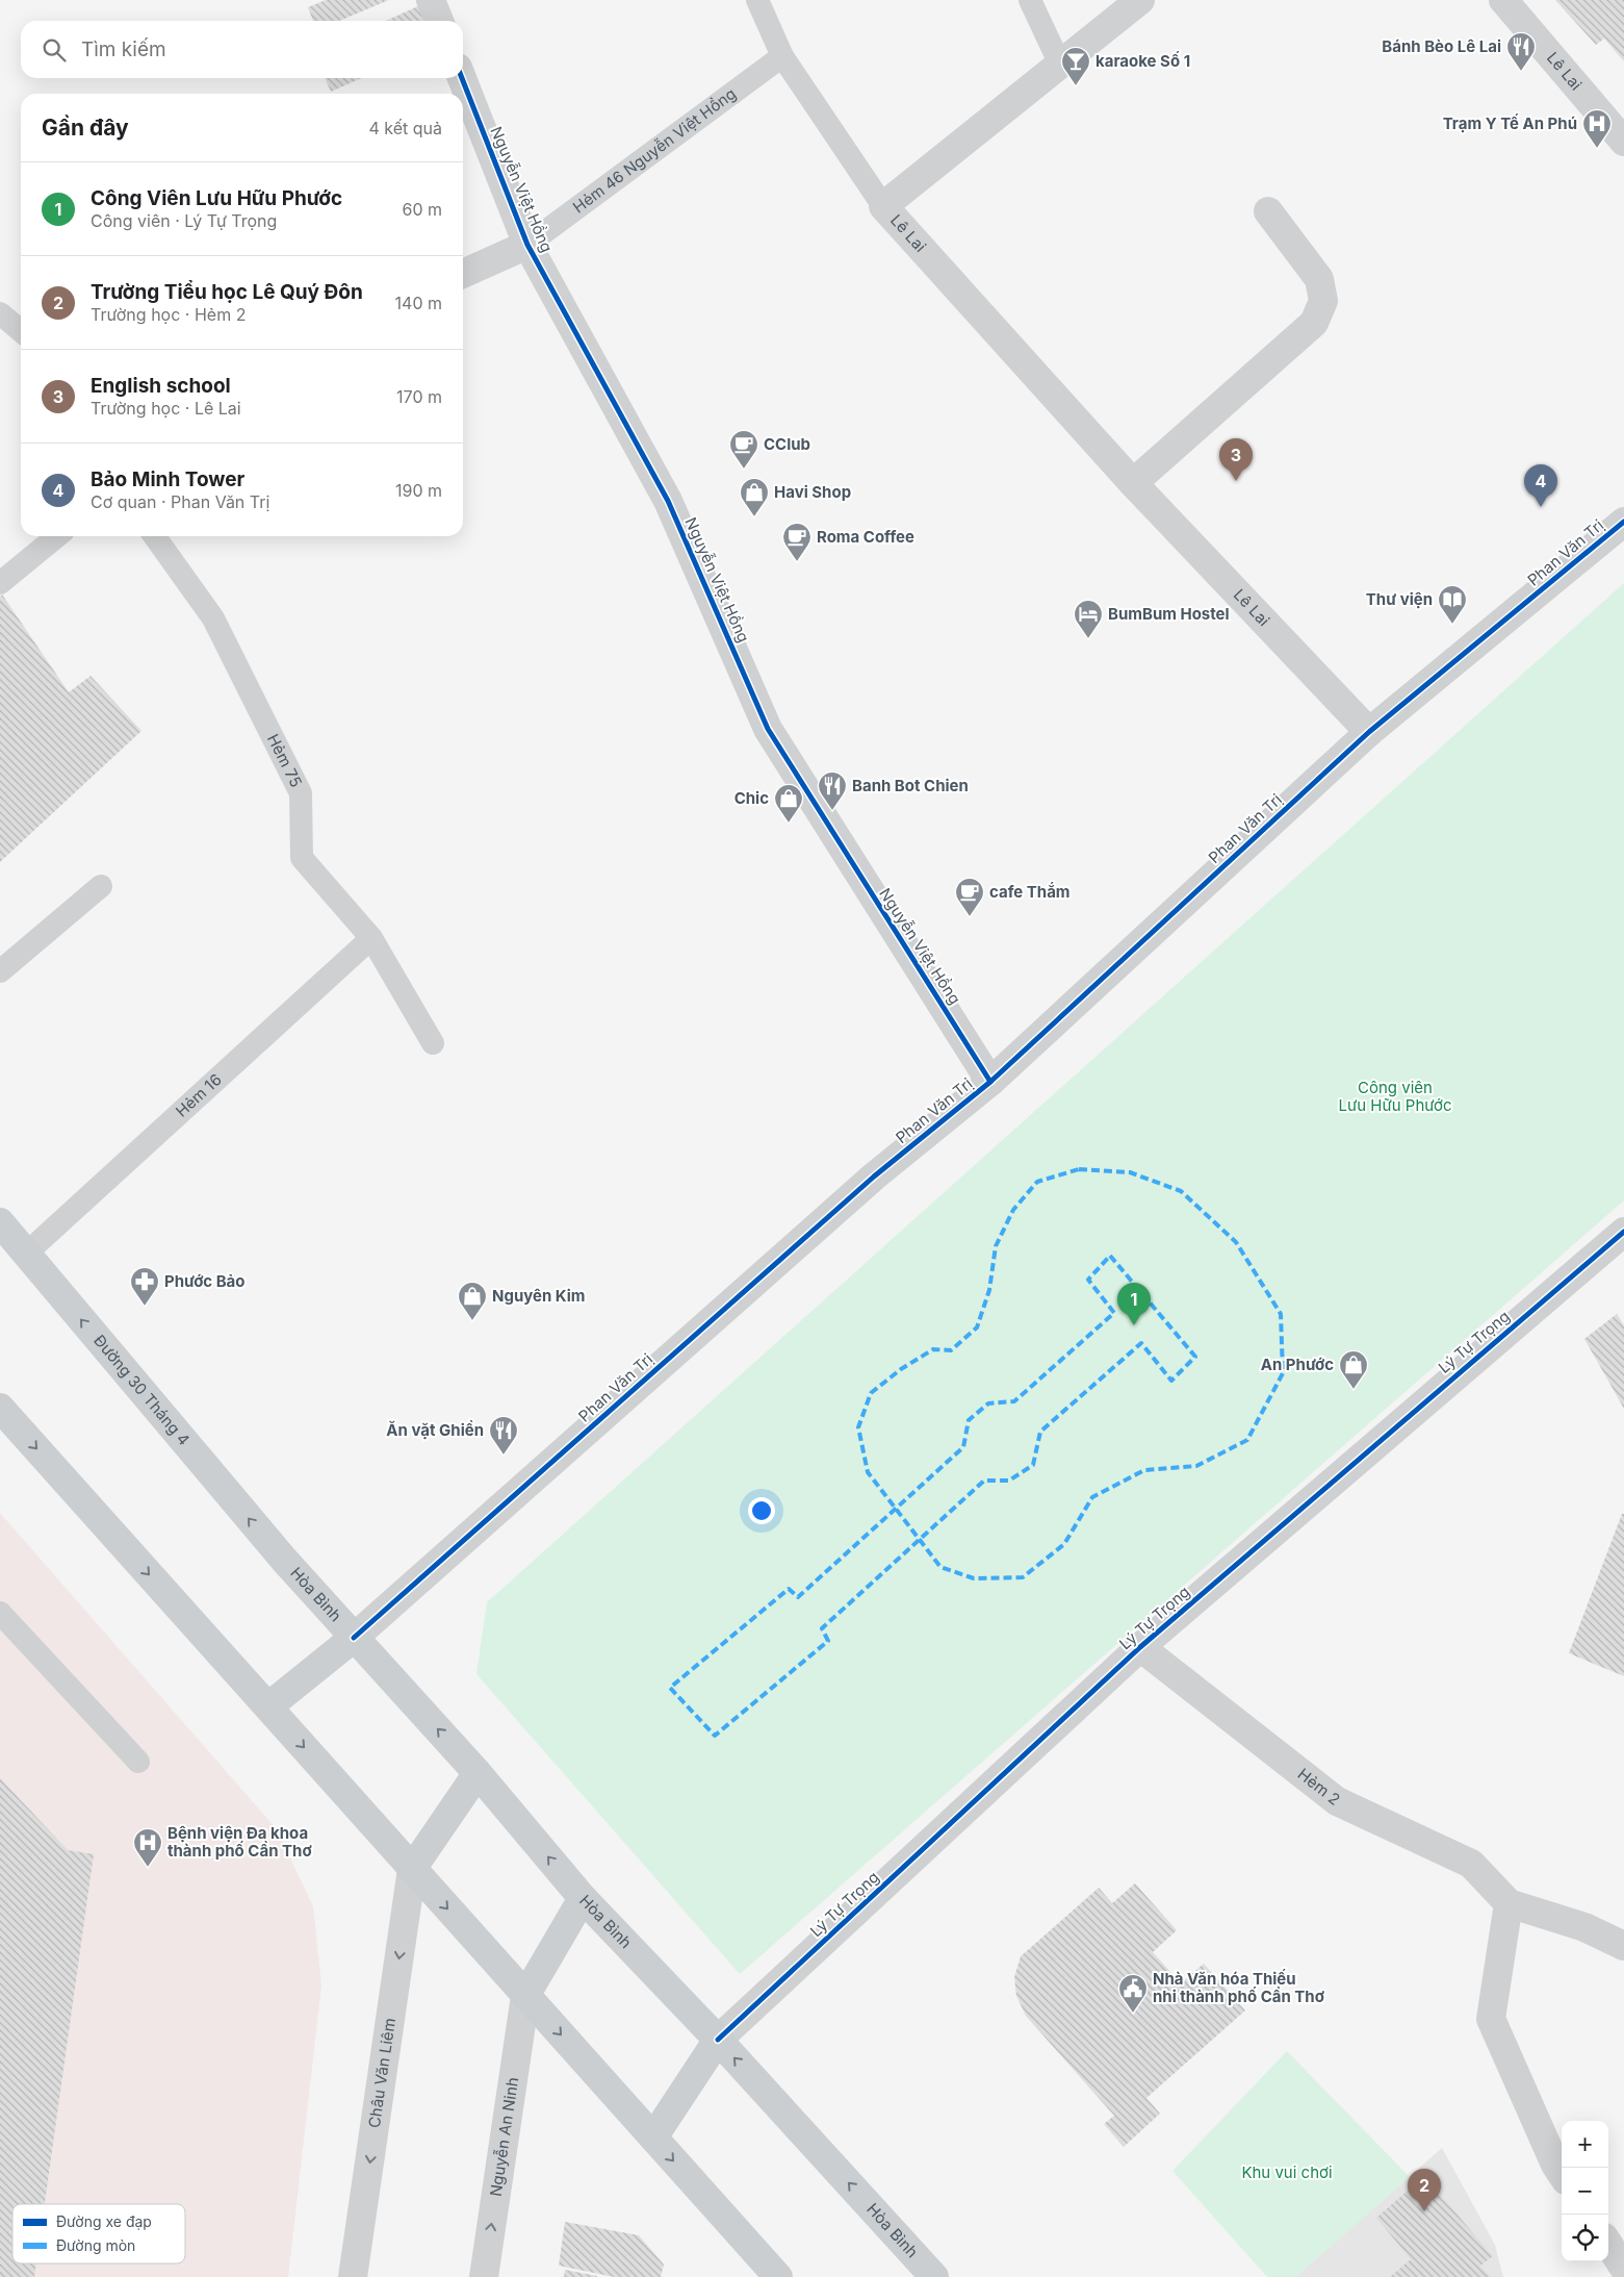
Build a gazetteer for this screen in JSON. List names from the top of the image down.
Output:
{
  "streets": {
    "main road": ["Đường 30 Tháng 4", "Hòa Bình"],
    "street": [
      "Lê Lai",
      "Nguyễn Việt Hồng",
      "Phan Văn Trị",
      "Lý Tự Trọng",
      "Hẻm 2",
      "Châu Văn Liêm",
      "Nguyễn An Ninh"
    ],
    "lane": ["Hẻm 46 Nguyễn Việt Hồng", "Hẻm 75", "Hẻm 16"]
  },
  "crossings": [
    ["Lê Lai", "Phan Văn Trị"],
    ["Hẻm 46 Nguyễn Việt Hồng", "Nguyễn Việt Hồng"],
    ["Nguyễn Việt Hồng", "Phan Văn Trị"],
    ["Phan Văn Trị", "Hòa Bình"],
    ["Hẻm 75", "Hẻm 16"],
    ["Hẻm 16", "Đường 30 Tháng 4"],
    ["Lý Tự Trọng", "Hòa Bình"],
    ["Lý Tự Trọng", "Hẻm 2"],
    ["Đường 30 Tháng 4", "Hòa Bình"]
  ],
  "one_way": ["Châu Văn Liêm", "Nguyễn An Ninh"],
  "parks": ["Công viên Lưu Hữu Phước", "Khu vui chơi"],
  "places": {
    "restaurant": ["Bánh Bèo Lê Lai", "Banh Bot Chien", "Ăn vặt Ghiền"],
    "bar": ["karaoke Số 1"],
    "hospital": ["Trạm Y Tế An Phú", "Bệnh viện Đa khoa thành phố Cần Thơ"],
    "cafe": ["CClub", "Roma Coffee", "cafe Thắm"],
    "shop": [
      "Havi Shop",
      "Chic",
      "Nguyên Kim",
      "An Phước"
    ],
    "library": ["Thư viện"],
    "hotel": ["BumBum Hostel"],
    "pharmacy": ["Phước Bảo"],
    "public building": ["Nhà Văn hóa Thiếu nhi thành phố Cần Thơ"]
  },
  "legend": ["Đường xe đạp", "Đường mòn"],
  "page": {
    "search": "Tìm kiếm",
    "heading": ["Gần đây", "4 kết quả"],
    "list": [
      {
        "mark": "1",
        "name": "Công Viên Lưu Hữu Phước",
        "note": "Công viên · Lý Tự Trọng",
        "value": "60 m"
      },
      {
        "mark": "2",
        "name": "Trường Tiểu học Lê Quý Đôn",
        "note": "Trường học · Hẻm 2",
        "value": "140 m"
      },
      {
        "mark": "3",
        "name": "English school",
        "note": "Trường học · Lê Lai",
        "value": "170 m"
      },
      {
        "mark": "4",
        "name": "Bảo Minh Tower",
        "note": "Cơ quan · Phan Văn Trị",
        "value": "190 m"
      }
    ],
    "pins": [
      "3",
      "4",
      "1",
      "2"
    ],
    "map_buttons": ["+", "−"]
  }
}
